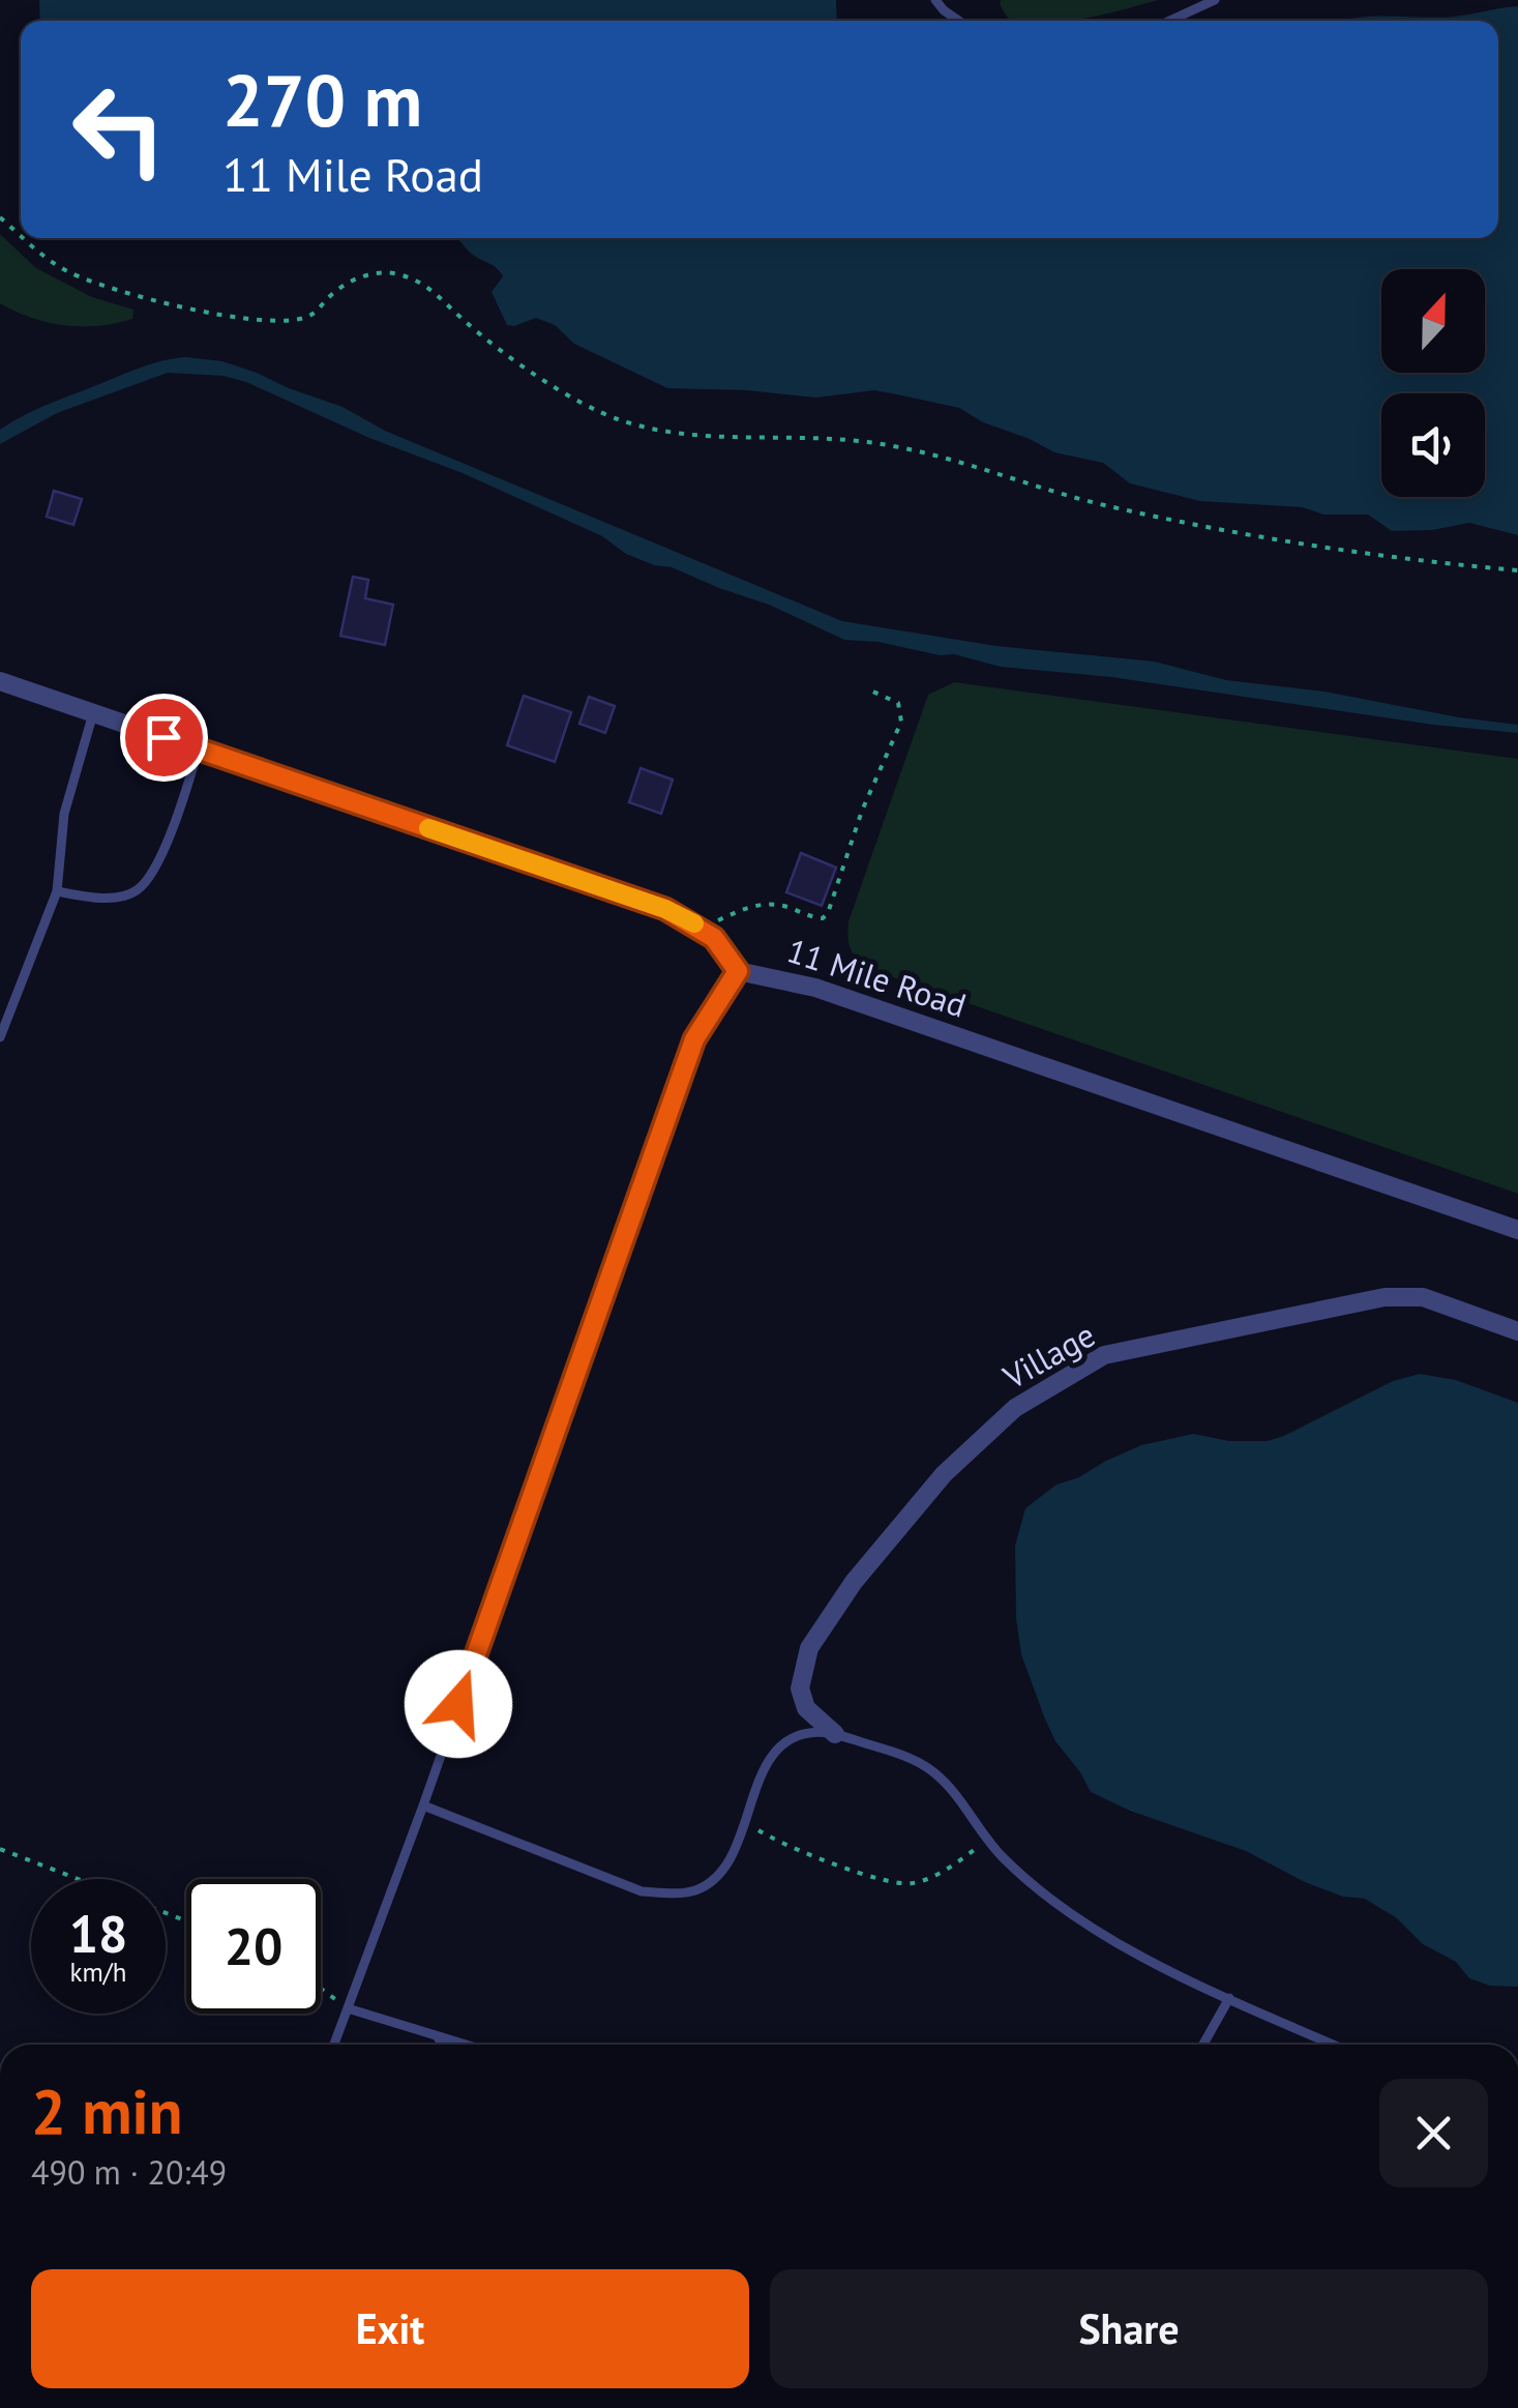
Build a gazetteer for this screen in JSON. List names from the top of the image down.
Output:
{
  "streets": {
    "street": ["11 Mile Road", "Village"]
  },
  "north": "top",
  "page": {
    "turn": ["270 m", "11 Mile Road"],
    "speed": "18 km/h",
    "limit": "20",
    "heading": ["2 min", "490 m · 20:49"],
    "buttons": ["Exit", "Share"]
  }
}
